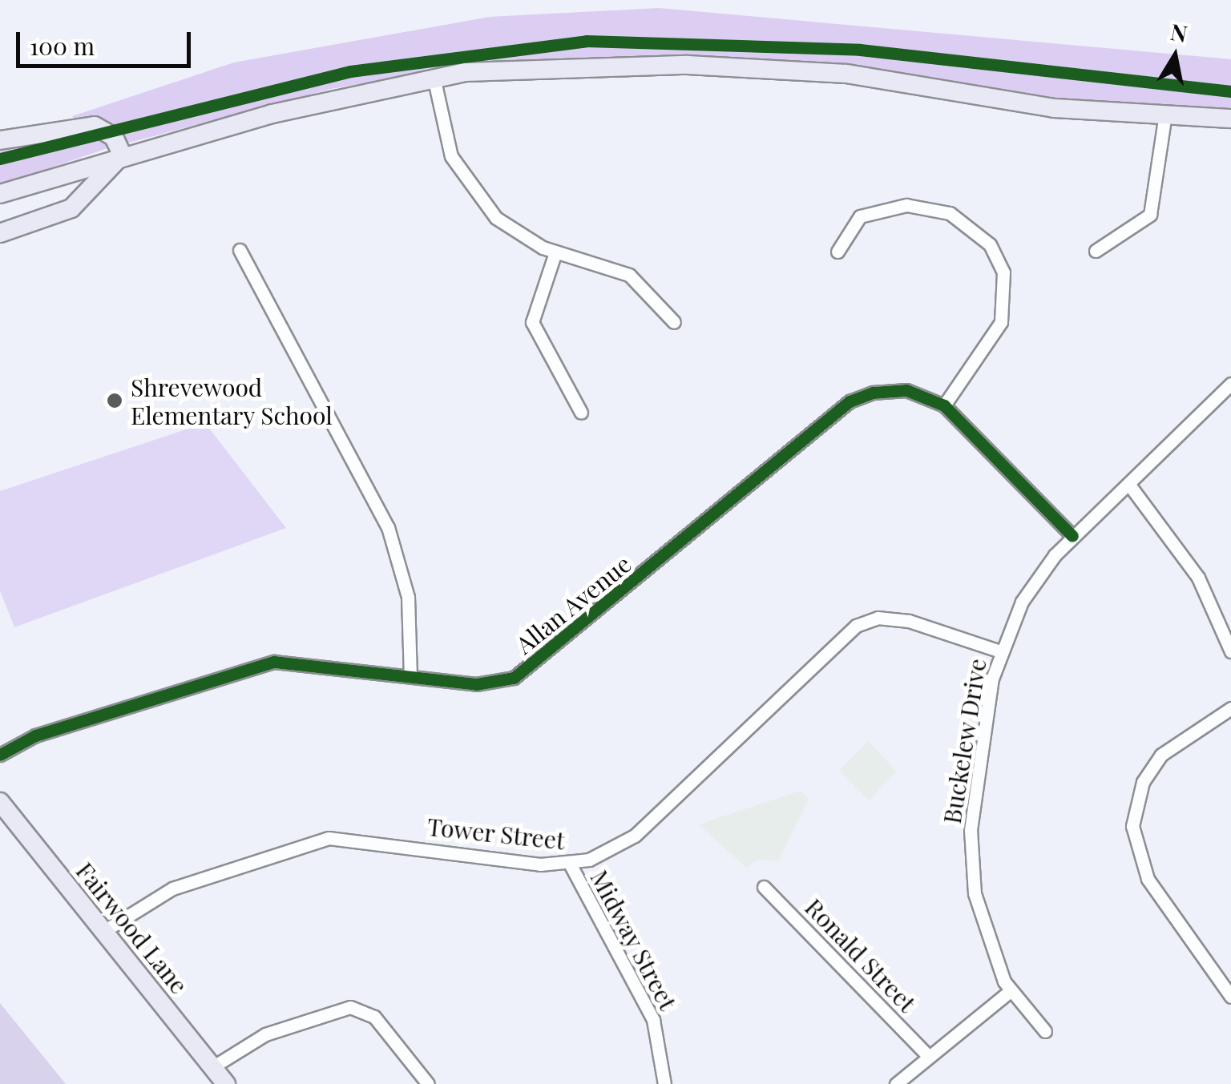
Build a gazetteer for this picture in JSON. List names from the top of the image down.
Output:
{
  "streets": {
    "main road": ["Fairwood Lane"],
    "street": [
      "Allan Avenue",
      "Buckelew Drive",
      "Tower Street",
      "Midway Street",
      "Ronald Street"
    ]
  },
  "crossings": [
    ["Allan Avenue", "Buckelew Drive"],
    ["Buckelew Drive", "Tower Street"],
    ["Tower Street", "Fairwood Lane"],
    ["Tower Street", "Midway Street"]
  ],
  "places": ["Shrevewood Elementary School"],
  "scale_bar": "100 m",
  "north": "top"
}
